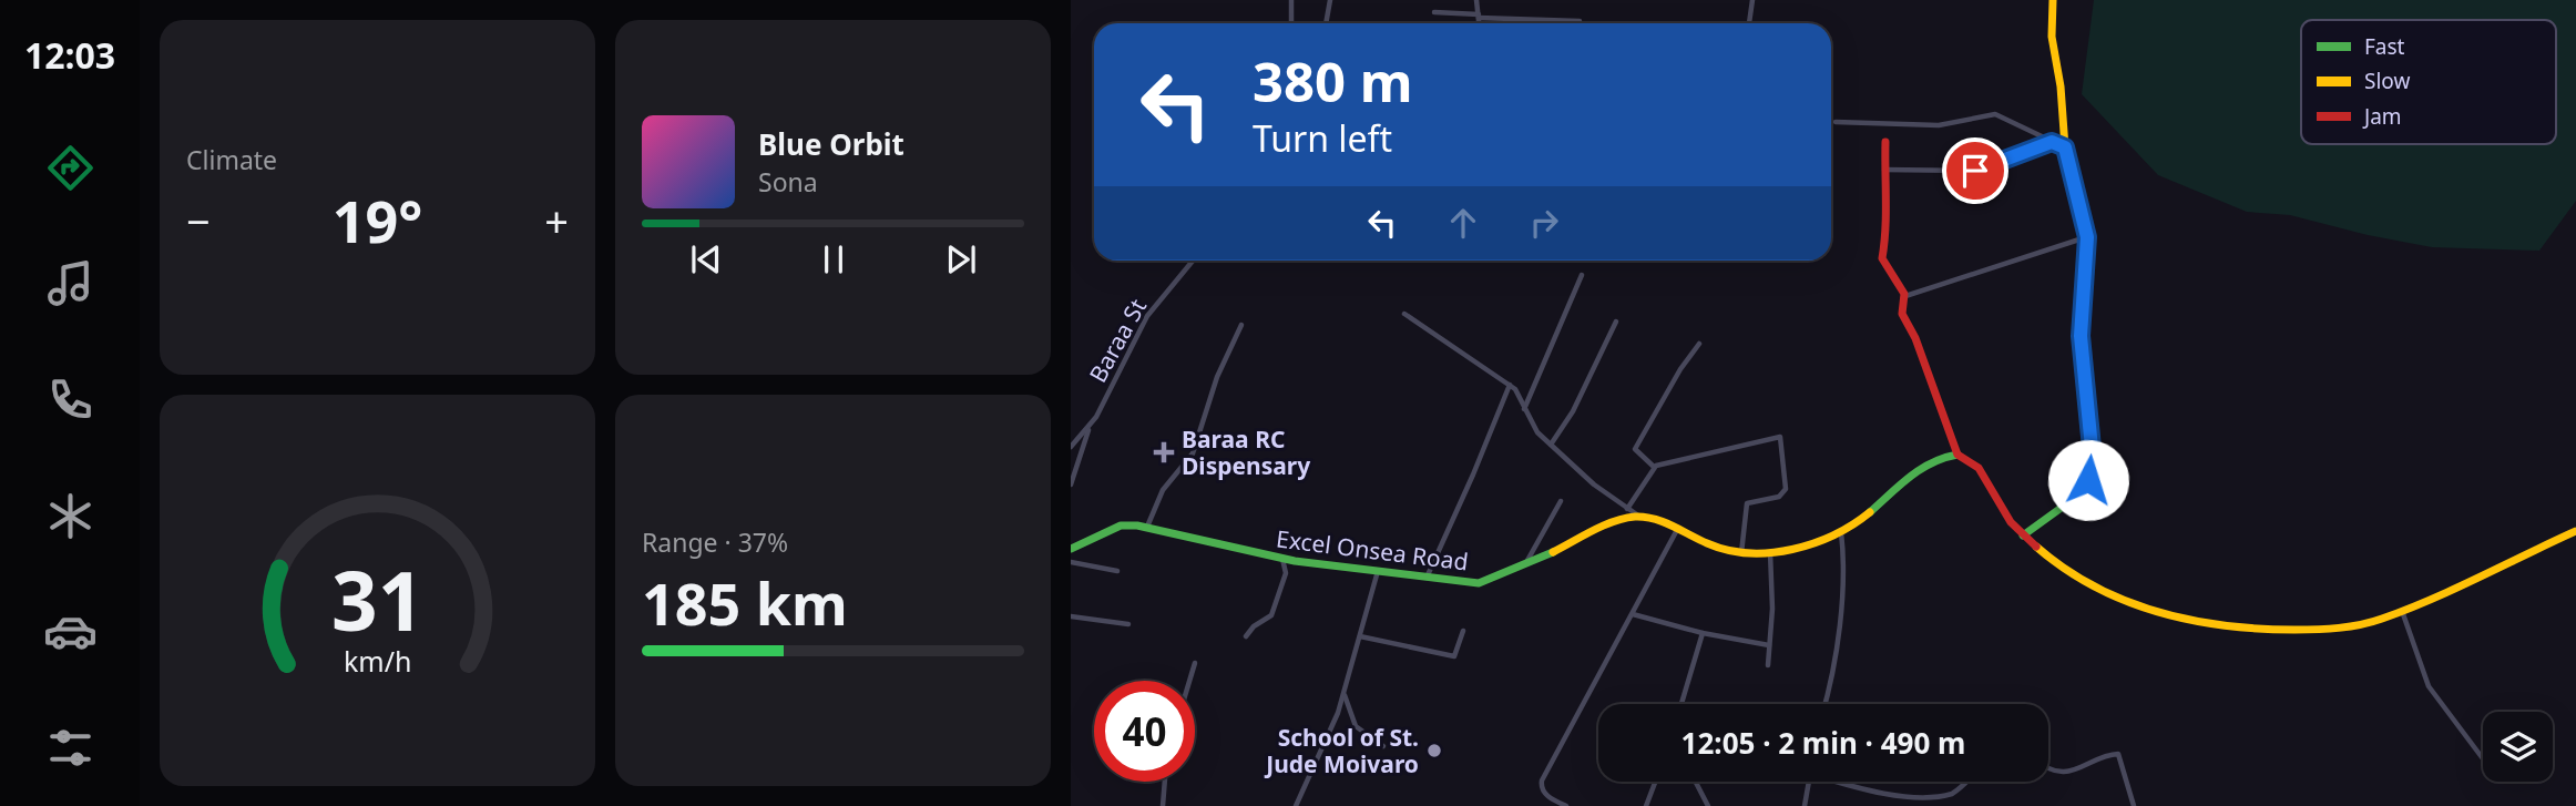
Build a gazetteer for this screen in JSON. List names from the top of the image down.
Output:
{
  "streets": {
    "street": ["Baraa St", "Excel Onsea Road"]
  },
  "places": {
    "health": ["Baraa RC Dispensary"],
    "other": ["School of St. Jude Moivaro"]
  },
  "legend": ["Fast", "Slow", "Jam"],
  "page": {
    "tabs": "12:03",
    "tile": [
      "Climate",
      ["Range · 37%", "185 km"]
    ],
    "turn": ["380 m", "Turn left"],
    "song": ["Blue Orbit", "Sona"],
    "heat": ["−", "19°", "+"],
    "limit": "40",
    "trip": "12:05 · 2 min · 490 m",
    "gauge": ["31", "km/h"]
  }
}
